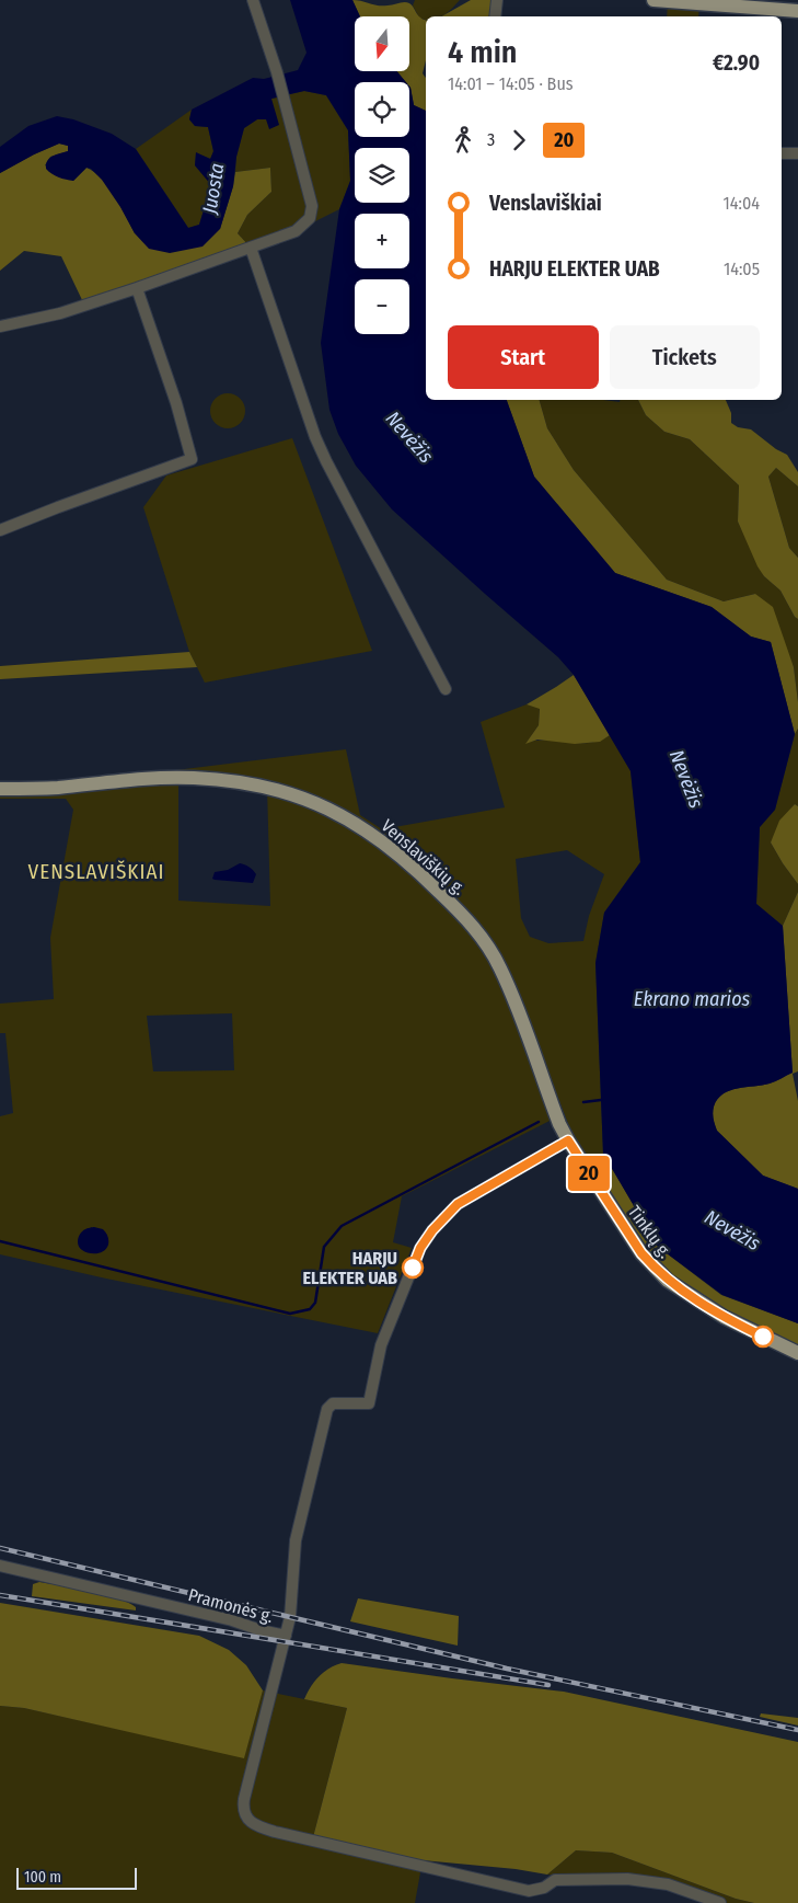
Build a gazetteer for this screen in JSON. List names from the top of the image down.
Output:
{
  "streets": {
    "main road": ["Venslaviškių g.", "Tinklų g."],
    "street": ["Pramonės g."]
  },
  "crossings": [
    ["Venslaviškių g.", "Tinklų g."]
  ],
  "districts": ["VENSLAVIŠKIAI"],
  "water": ["Juosta", "Nevėžis", "Ekrano marios"],
  "places": ["HARJU ELEKTER UAB"],
  "lines": ["bus line 20"],
  "scale_bar": "100 m",
  "north": "bottom",
  "page": {
    "on_map": "20",
    "map_buttons": ["+", "−"],
    "heading": ["4 min", "14:01 – 14:05 · Bus", "€2.90"],
    "legs": ["3", "20"],
    "list": [
      {
        "name": "Venslaviškiai",
        "value": "14:04"
      },
      {
        "name": "HARJU ELEKTER UAB",
        "value": "14:05"
      }
    ],
    "buttons": ["Start", "Tickets"],
    "scale": "100 m"
  }
}
